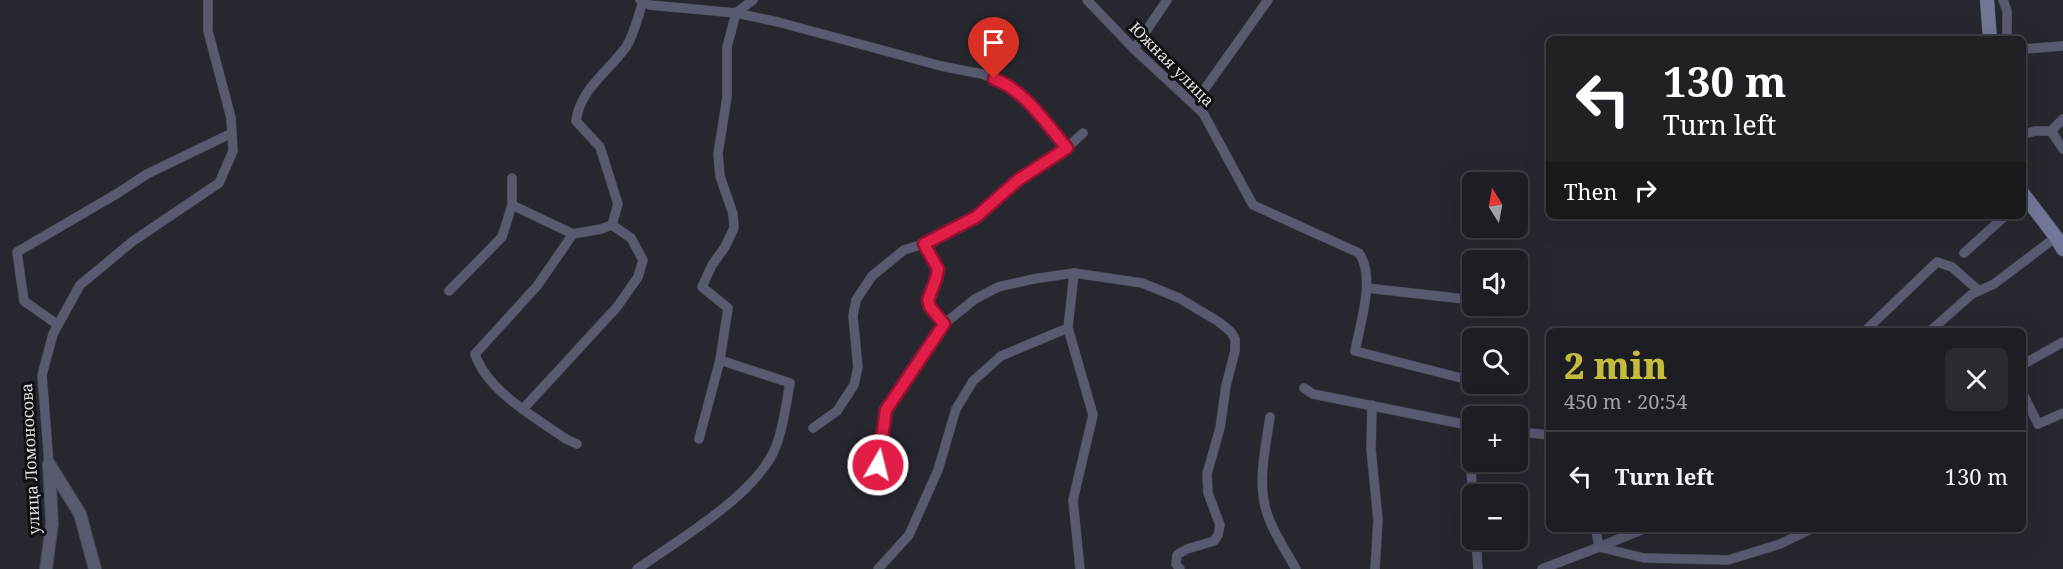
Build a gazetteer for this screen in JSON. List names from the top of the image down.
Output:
{
  "streets": {
    "street": ["Южная улица", "улица Ломоносова"]
  },
  "north": "top",
  "page": {
    "turn": ["130 m", "Turn left"],
    "then": "Then",
    "map_buttons": ["+", "−"],
    "heading": ["2 min", "450 m · 20:54"],
    "list": [
      {
        "name": "Turn left",
        "value": "130 m"
      }
    ]
  }
}
